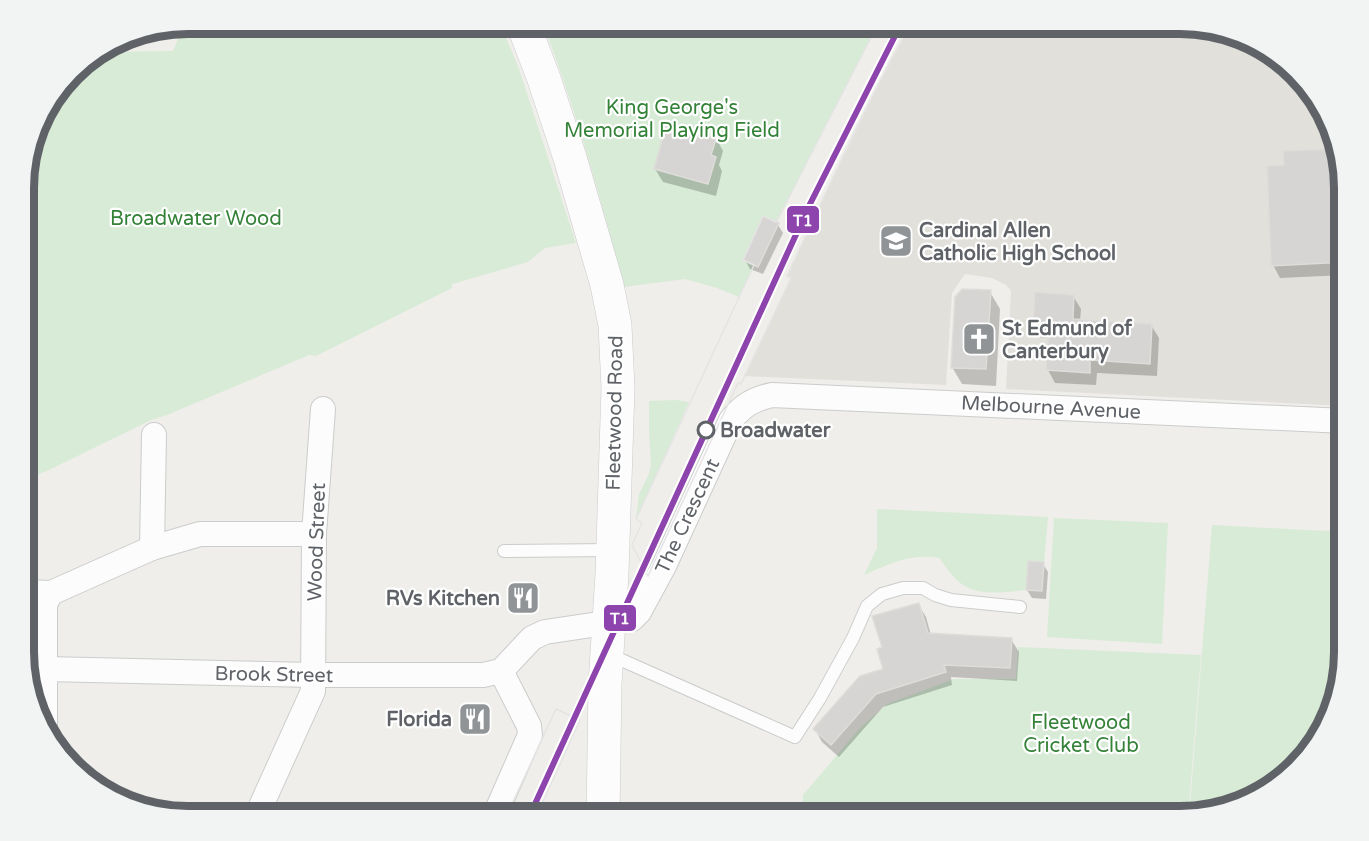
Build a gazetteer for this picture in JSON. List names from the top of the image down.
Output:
{
  "streets": {
    "street": [
      "Melbourne Avenue",
      "Fleetwood Road",
      "The Crescent",
      "Wood Street",
      "Brook Street"
    ]
  },
  "crossings": [
    ["Melbourne Avenue", "The Crescent"],
    ["Fleetwood Road", "The Crescent"],
    ["Wood Street", "Brook Street"]
  ],
  "parks": ["King George's Memorial Playing Field", "Broadwater Wood", "Fleetwood Cricket Club"],
  "places": {
    "school or university": ["Cardinal Allen Catholic High School"],
    "church": ["St Edmund of Canterbury"],
    "other": ["Broadwater"],
    "restaurant": ["RVs Kitchen", "Florida"]
  },
  "lines": ["transit line T1"]
}
